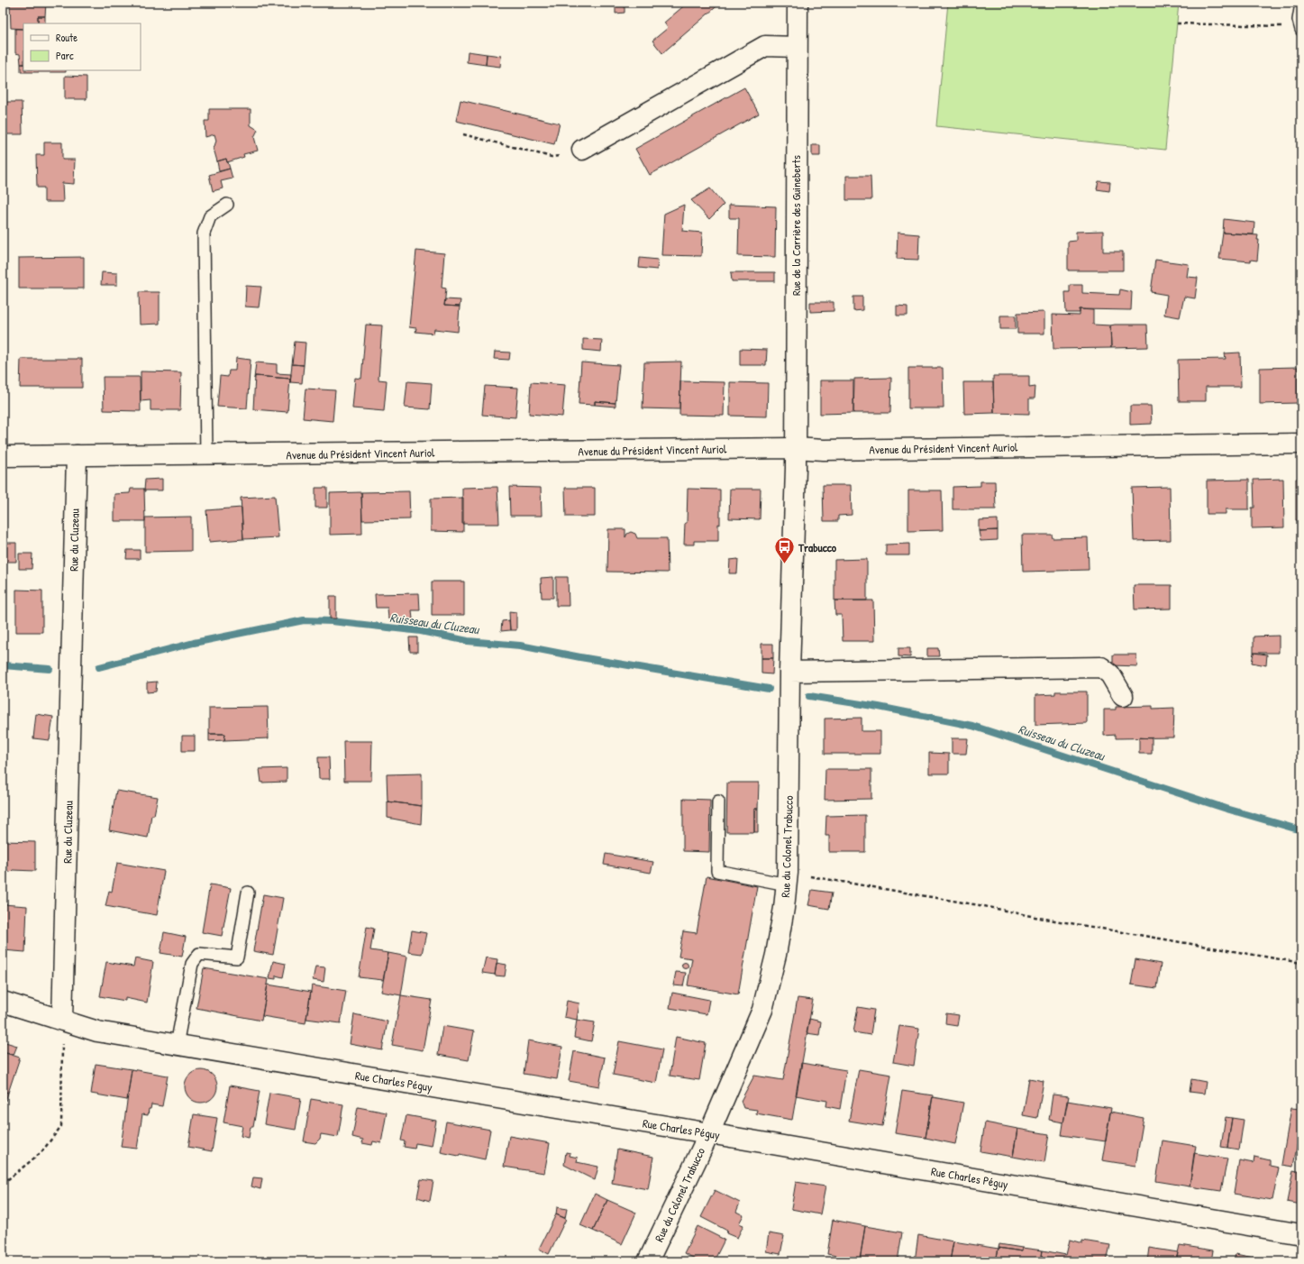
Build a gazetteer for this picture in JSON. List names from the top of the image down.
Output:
{
  "streets": {
    "street": [
      "Rue de la Carrière des Guineberts",
      "Avenue du Président Vincent Auriol",
      "Rue du Cluzeau",
      "Rue du Colonel Trabucco",
      "Rue Charles Péguy"
    ]
  },
  "crossings": [
    ["Rue de la Carrière des Guineberts", "Avenue du Président Vincent Auriol"],
    ["Rue de la Carrière des Guineberts", "Rue du Colonel Trabucco"],
    ["Avenue du Président Vincent Auriol", "Rue du Cluzeau"],
    ["Avenue du Président Vincent Auriol", "Rue du Colonel Trabucco"],
    ["Rue du Cluzeau", "Rue Charles Péguy"],
    ["Rue du Colonel Trabucco", "Rue Charles Péguy"]
  ],
  "water": ["Ruisseau du Cluzeau"],
  "places": {
    "bus stop": ["Trabucco"]
  },
  "legend": ["Route", "Parc"]
}
